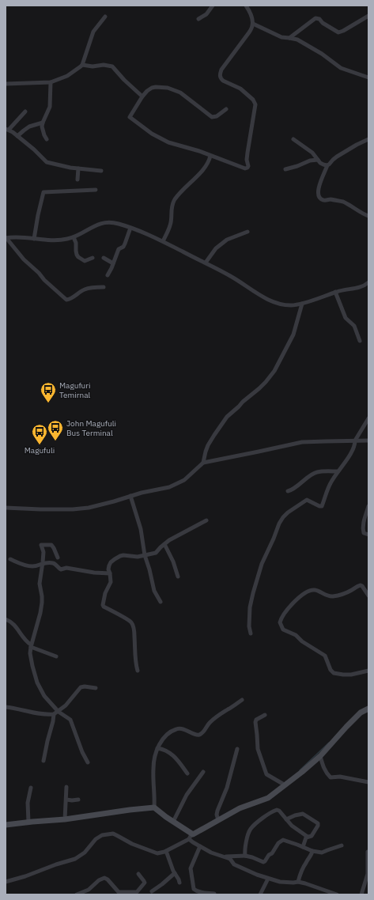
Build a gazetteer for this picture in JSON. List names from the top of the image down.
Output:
{
  "places": {
    "bus stop": ["Magufuri Temirnal", "John Magufuli Bus Terminal", "Magufuli"]
  }
}
